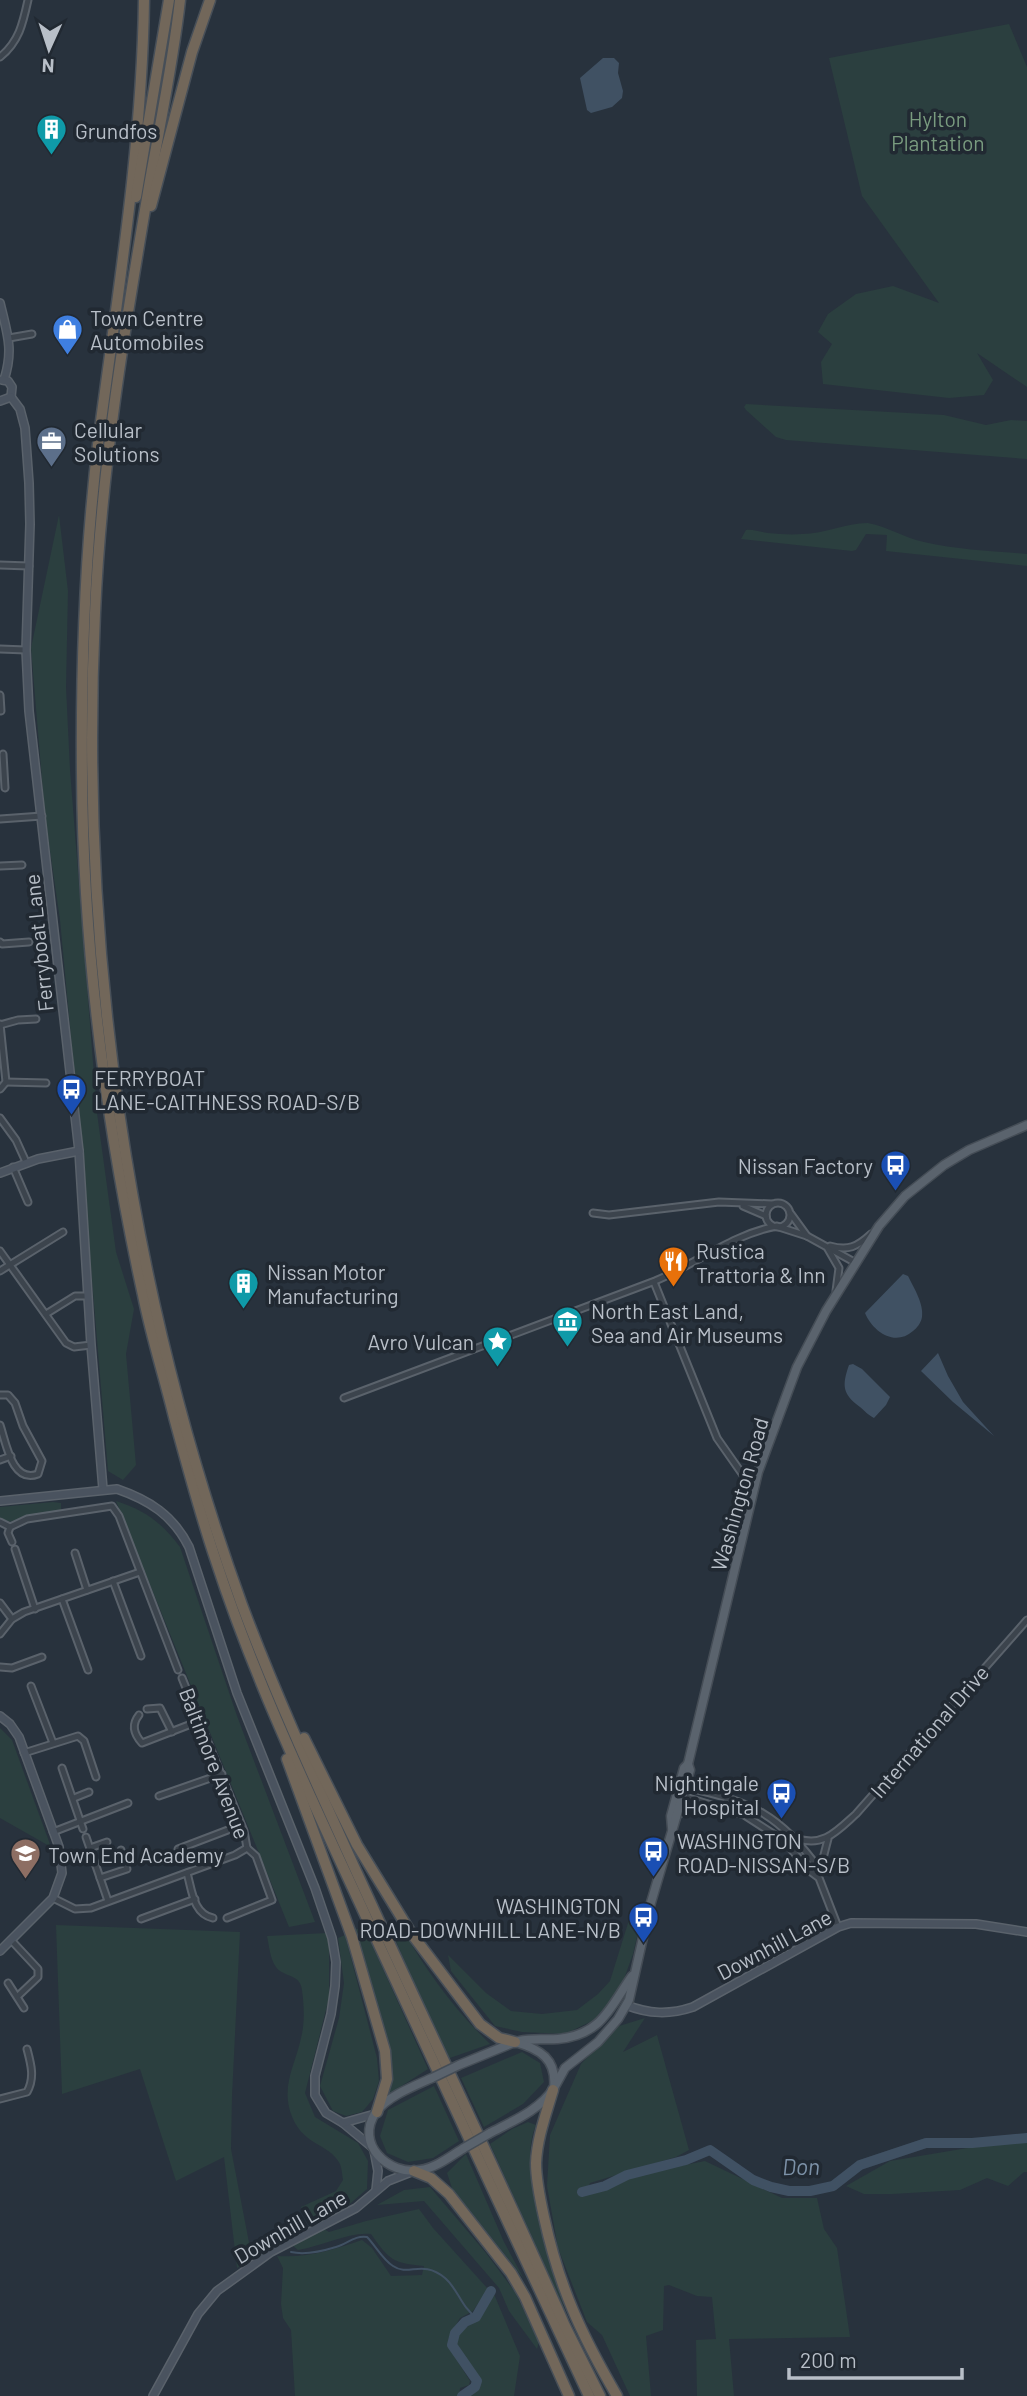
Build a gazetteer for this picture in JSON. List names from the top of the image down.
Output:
{
  "streets": {
    "main road": ["Washington Road"],
    "street": [
      "Ferryboat Lane",
      "International Drive",
      "Baltimore Avenue",
      "Downhill Lane"
    ]
  },
  "crossings": [
    ["Washington Road", "International Drive"]
  ],
  "water": ["Don"],
  "parks": ["Hylton Plantation"],
  "places": {
    "building": ["Grundfos", "Nissan Motor Manufacturing"],
    "shop": ["Town Centre Automobiles"],
    "office": ["Cellular Solutions"],
    "bus stop": [
      "FERRYBOAT LANE-CAITHNESS ROAD-S/B",
      "Nissan Factory",
      "Nightingale Hospital",
      "WASHINGTON ROAD-NISSAN-S/B",
      "WASHINGTON ROAD-DOWNHILL LANE-N/B"
    ],
    "restaurant": ["Rustica Trattoria & Inn"],
    "museum": ["North East Land, Sea and Air Museums"],
    "place": ["Avro Vulcan"],
    "school or university": ["Town End Academy"]
  },
  "scale_bar": "200 m",
  "north": "bottom"
}
